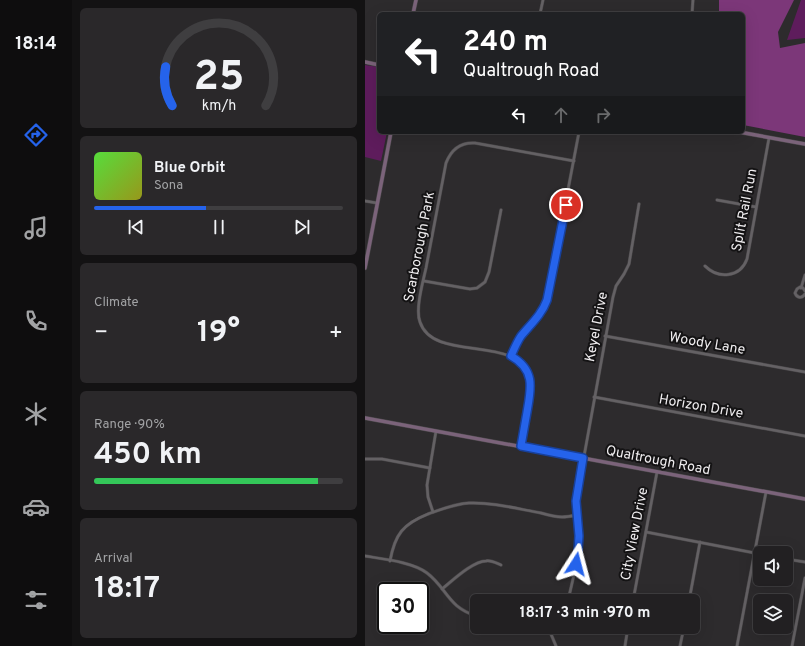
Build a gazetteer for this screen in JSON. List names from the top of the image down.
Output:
{
  "streets": {
    "street": [
      "Split Rail Run",
      "Scarborough Park",
      "Keyel Drive",
      "Woody Lane",
      "Horizon Drive",
      "Qualtrough Road",
      "City View Drive"
    ]
  },
  "crossings": [
    ["Keyel Drive", "Woody Lane"],
    ["Keyel Drive", "Horizon Drive"],
    ["Keyel Drive", "Qualtrough Road"],
    ["Qualtrough Road", "City View Drive"]
  ],
  "page": {
    "tabs": "18:14",
    "turn": ["240 m", "Qualtrough Road"],
    "song": ["Blue Orbit", "Sona"],
    "tile": [
      "Climate",
      ["Range · 90%", "450 km"],
      ["Arrival", "18:17"]
    ],
    "heat": ["−", "19°", "+"],
    "limit": "30",
    "trip": "18:17 · 3 min · 970 m",
    "gauge": ["25", "km/h"]
  }
}
